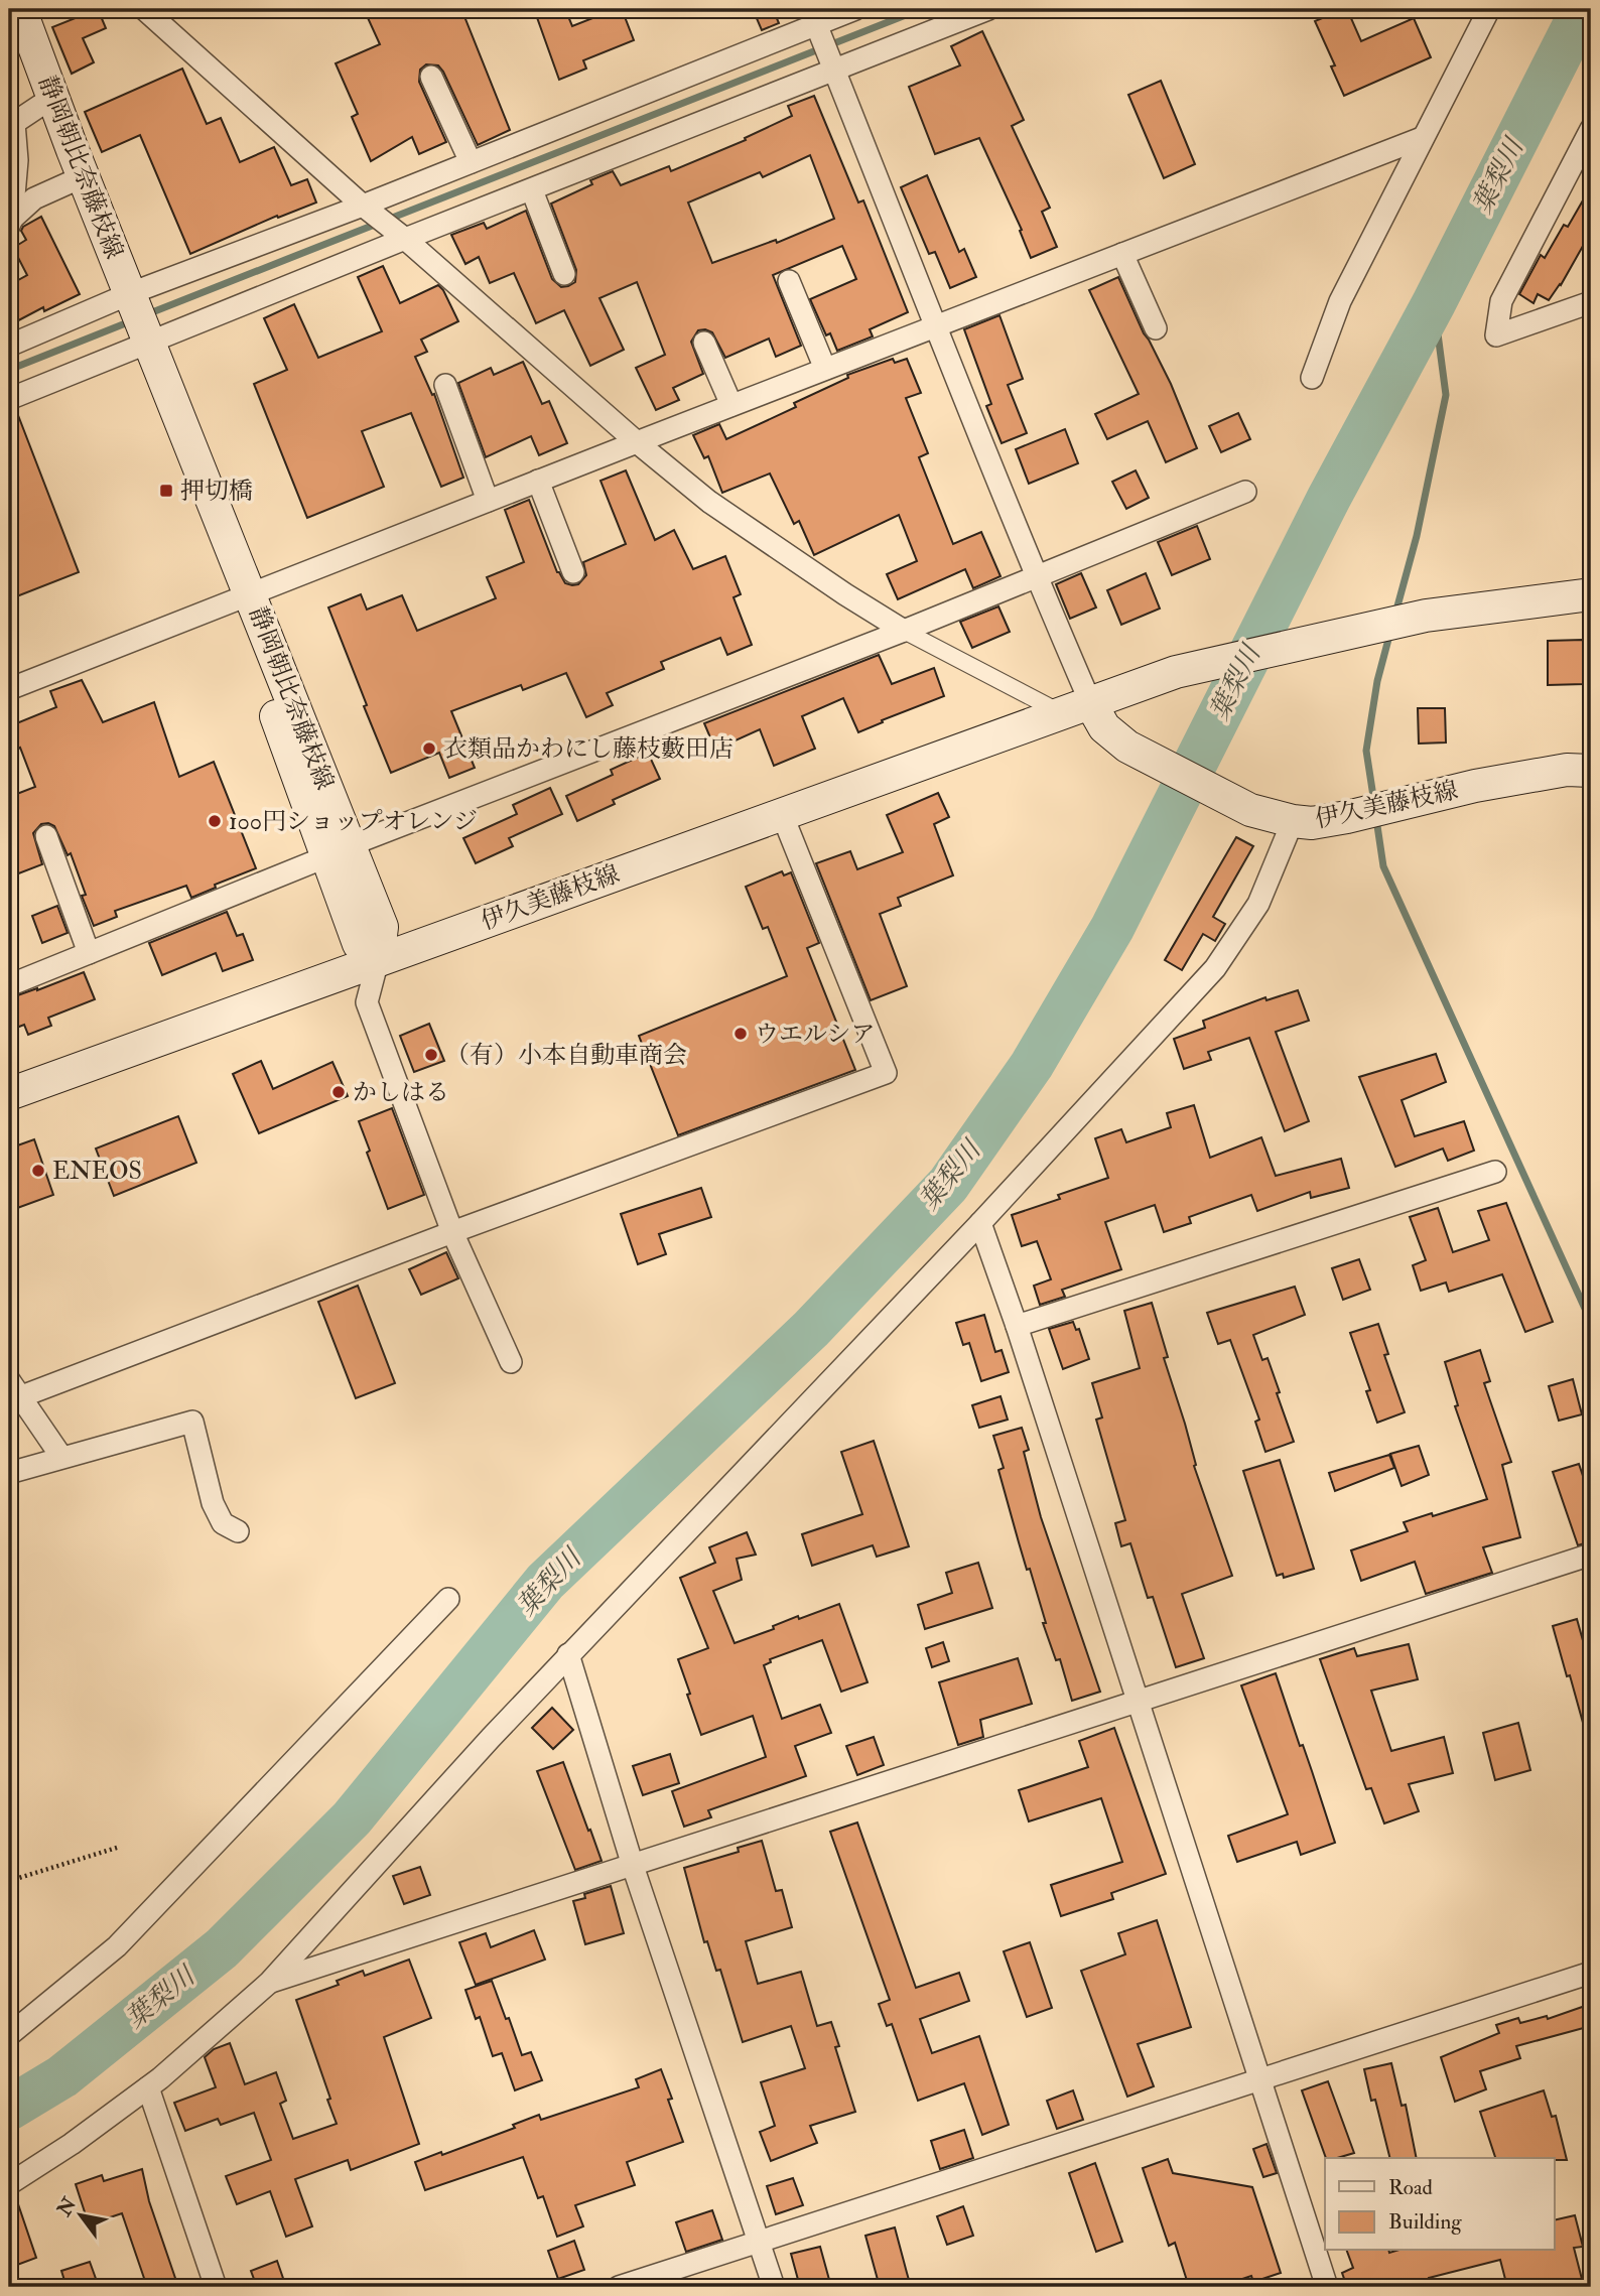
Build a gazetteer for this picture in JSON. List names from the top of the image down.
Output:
{
  "streets": {
    "main road": ["静岡朝比奈藤枝線", "伊久美藤枝線"]
  },
  "crossings": [
    ["静岡朝比奈藤枝線", "伊久美藤枝線"]
  ],
  "water": ["葉梨川"],
  "places": {
    "transit": ["押切橋"],
    "other": [
      "衣類品かわにし藤枝藪田店",
      "100円ショップオレンジ",
      "ウエルシア",
      "（有）小本自動車商会",
      "かしはる",
      "ENEOS"
    ]
  },
  "legend": ["Road", "Building"],
  "north": "top left"
}
